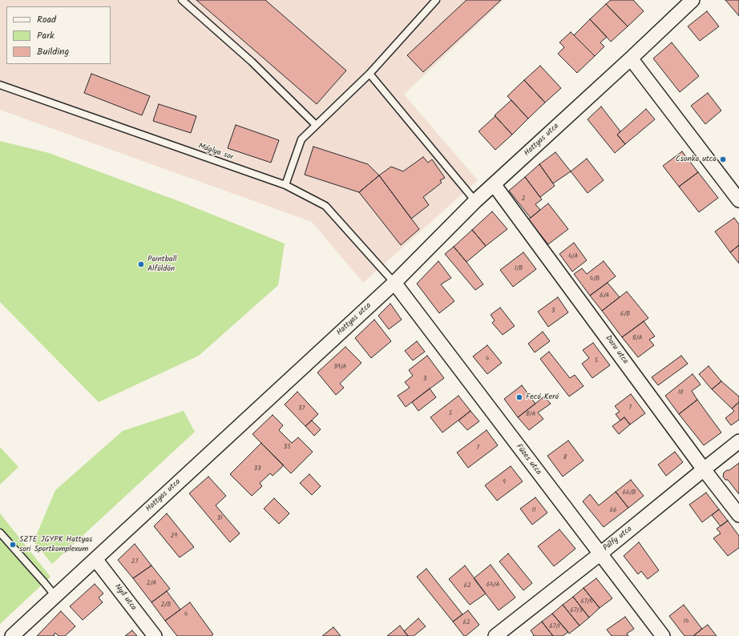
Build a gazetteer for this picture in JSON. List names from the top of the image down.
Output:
{
  "streets": {
    "street": [
      "Hattyas utca",
      "Daru utca",
      "Füzes utca",
      "Pálfy utca",
      "Nyíl utca"
    ],
    "lane": ["Máglya sor"]
  },
  "crossings": [
    ["Hattyas utca", "Máglya sor"],
    ["Hattyas utca", "Daru utca"],
    ["Hattyas utca", "Füzes utca"],
    ["Hattyas utca", "Nyíl utca"],
    ["Máglya sor", "Füzes utca"],
    ["Daru utca", "Pálfy utca"],
    ["Füzes utca", "Pálfy utca"]
  ],
  "places": [
    "Csonka utca",
    "Paintball Alföldön",
    "Fecó Keró",
    "SZTE JGYPK Hattyas sori Sportkomplexum"
  ],
  "house_numbers": [
    "2",
    "4/A",
    "1/B",
    "4/B",
    "6/A",
    "3",
    "6/B",
    "8/A",
    "4",
    "5",
    "39/A",
    "3",
    "10",
    "7",
    "37",
    "5",
    "8/A",
    "35",
    "7",
    "8",
    "33",
    "9",
    "66/B",
    "11",
    "66",
    "31",
    "29",
    "27",
    "2/A",
    "64/A",
    "62",
    "67/4",
    "2/B",
    "67/3",
    "4",
    "14",
    "62",
    "67/1"
  ],
  "legend": ["Road", "Park", "Building"]
}
